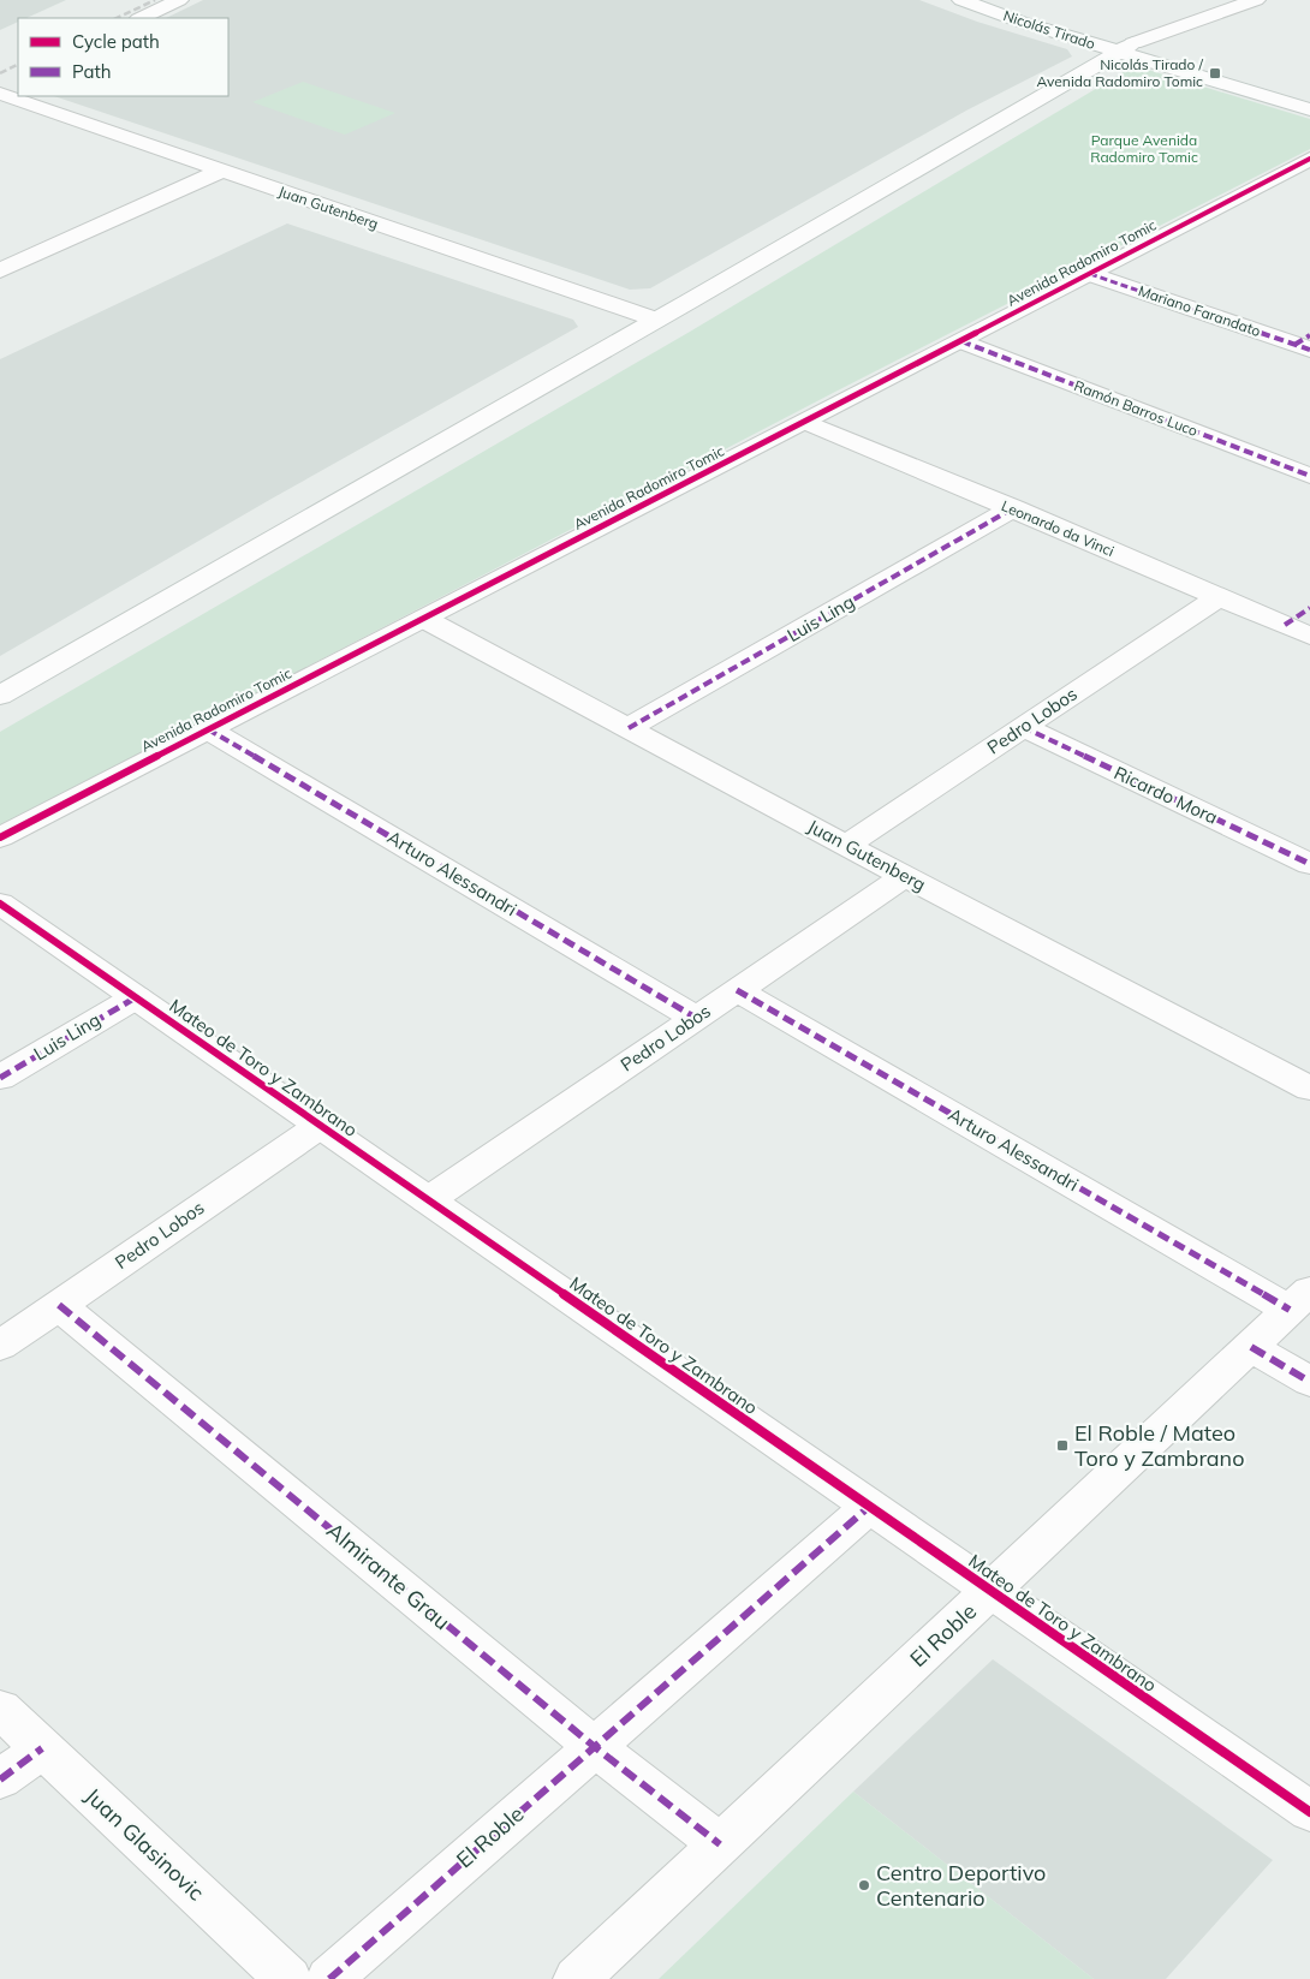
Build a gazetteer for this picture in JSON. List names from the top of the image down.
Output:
{
  "streets": {
    "street": [
      "Nicolás Tirado",
      "Juan Gutenberg",
      "Avenida Radomiro Tomic",
      "Mariano Farandato",
      "Ramón Barros Luco",
      "Leonardo da Vinci",
      "Luis Ling",
      "Pedro Lobos",
      "Ricardo Mora",
      "Arturo Alessandri",
      "Mateo de Toro y Zambrano",
      "Almirante Grau",
      "El Roble",
      "Juan Glasinovic"
    ]
  },
  "crossings": [
    ["Juan Gutenberg", "Avenida Radomiro Tomic"],
    ["Juan Gutenberg", "Luis Ling"],
    ["Juan Gutenberg", "Pedro Lobos"],
    ["Avenida Radomiro Tomic", "Mariano Farandato"],
    ["Avenida Radomiro Tomic", "Ramón Barros Luco"],
    ["Avenida Radomiro Tomic", "Leonardo da Vinci"],
    ["Avenida Radomiro Tomic", "Arturo Alessandri"],
    ["Leonardo da Vinci", "Luis Ling"],
    ["Leonardo da Vinci", "Pedro Lobos"],
    ["Luis Ling", "Mateo de Toro y Zambrano"],
    ["Pedro Lobos", "Ricardo Mora"],
    ["Pedro Lobos", "Arturo Alessandri"],
    ["Pedro Lobos", "Mateo de Toro y Zambrano"],
    ["Pedro Lobos", "Almirante Grau"],
    ["Arturo Alessandri", "El Roble"],
    ["Mateo de Toro y Zambrano", "El Roble"],
    ["Almirante Grau", "El Roble"]
  ],
  "parks": ["Parque Avenida Radomiro Tomic"],
  "places": {
    "transit": ["Nicolás Tirado / Avenida Radomiro Tomic", "El Roble / Mateo Toro y Zambrano"],
    "other": ["Centro Deportivo Centenario"]
  },
  "legend": ["Cycle path", "Path"]
}
